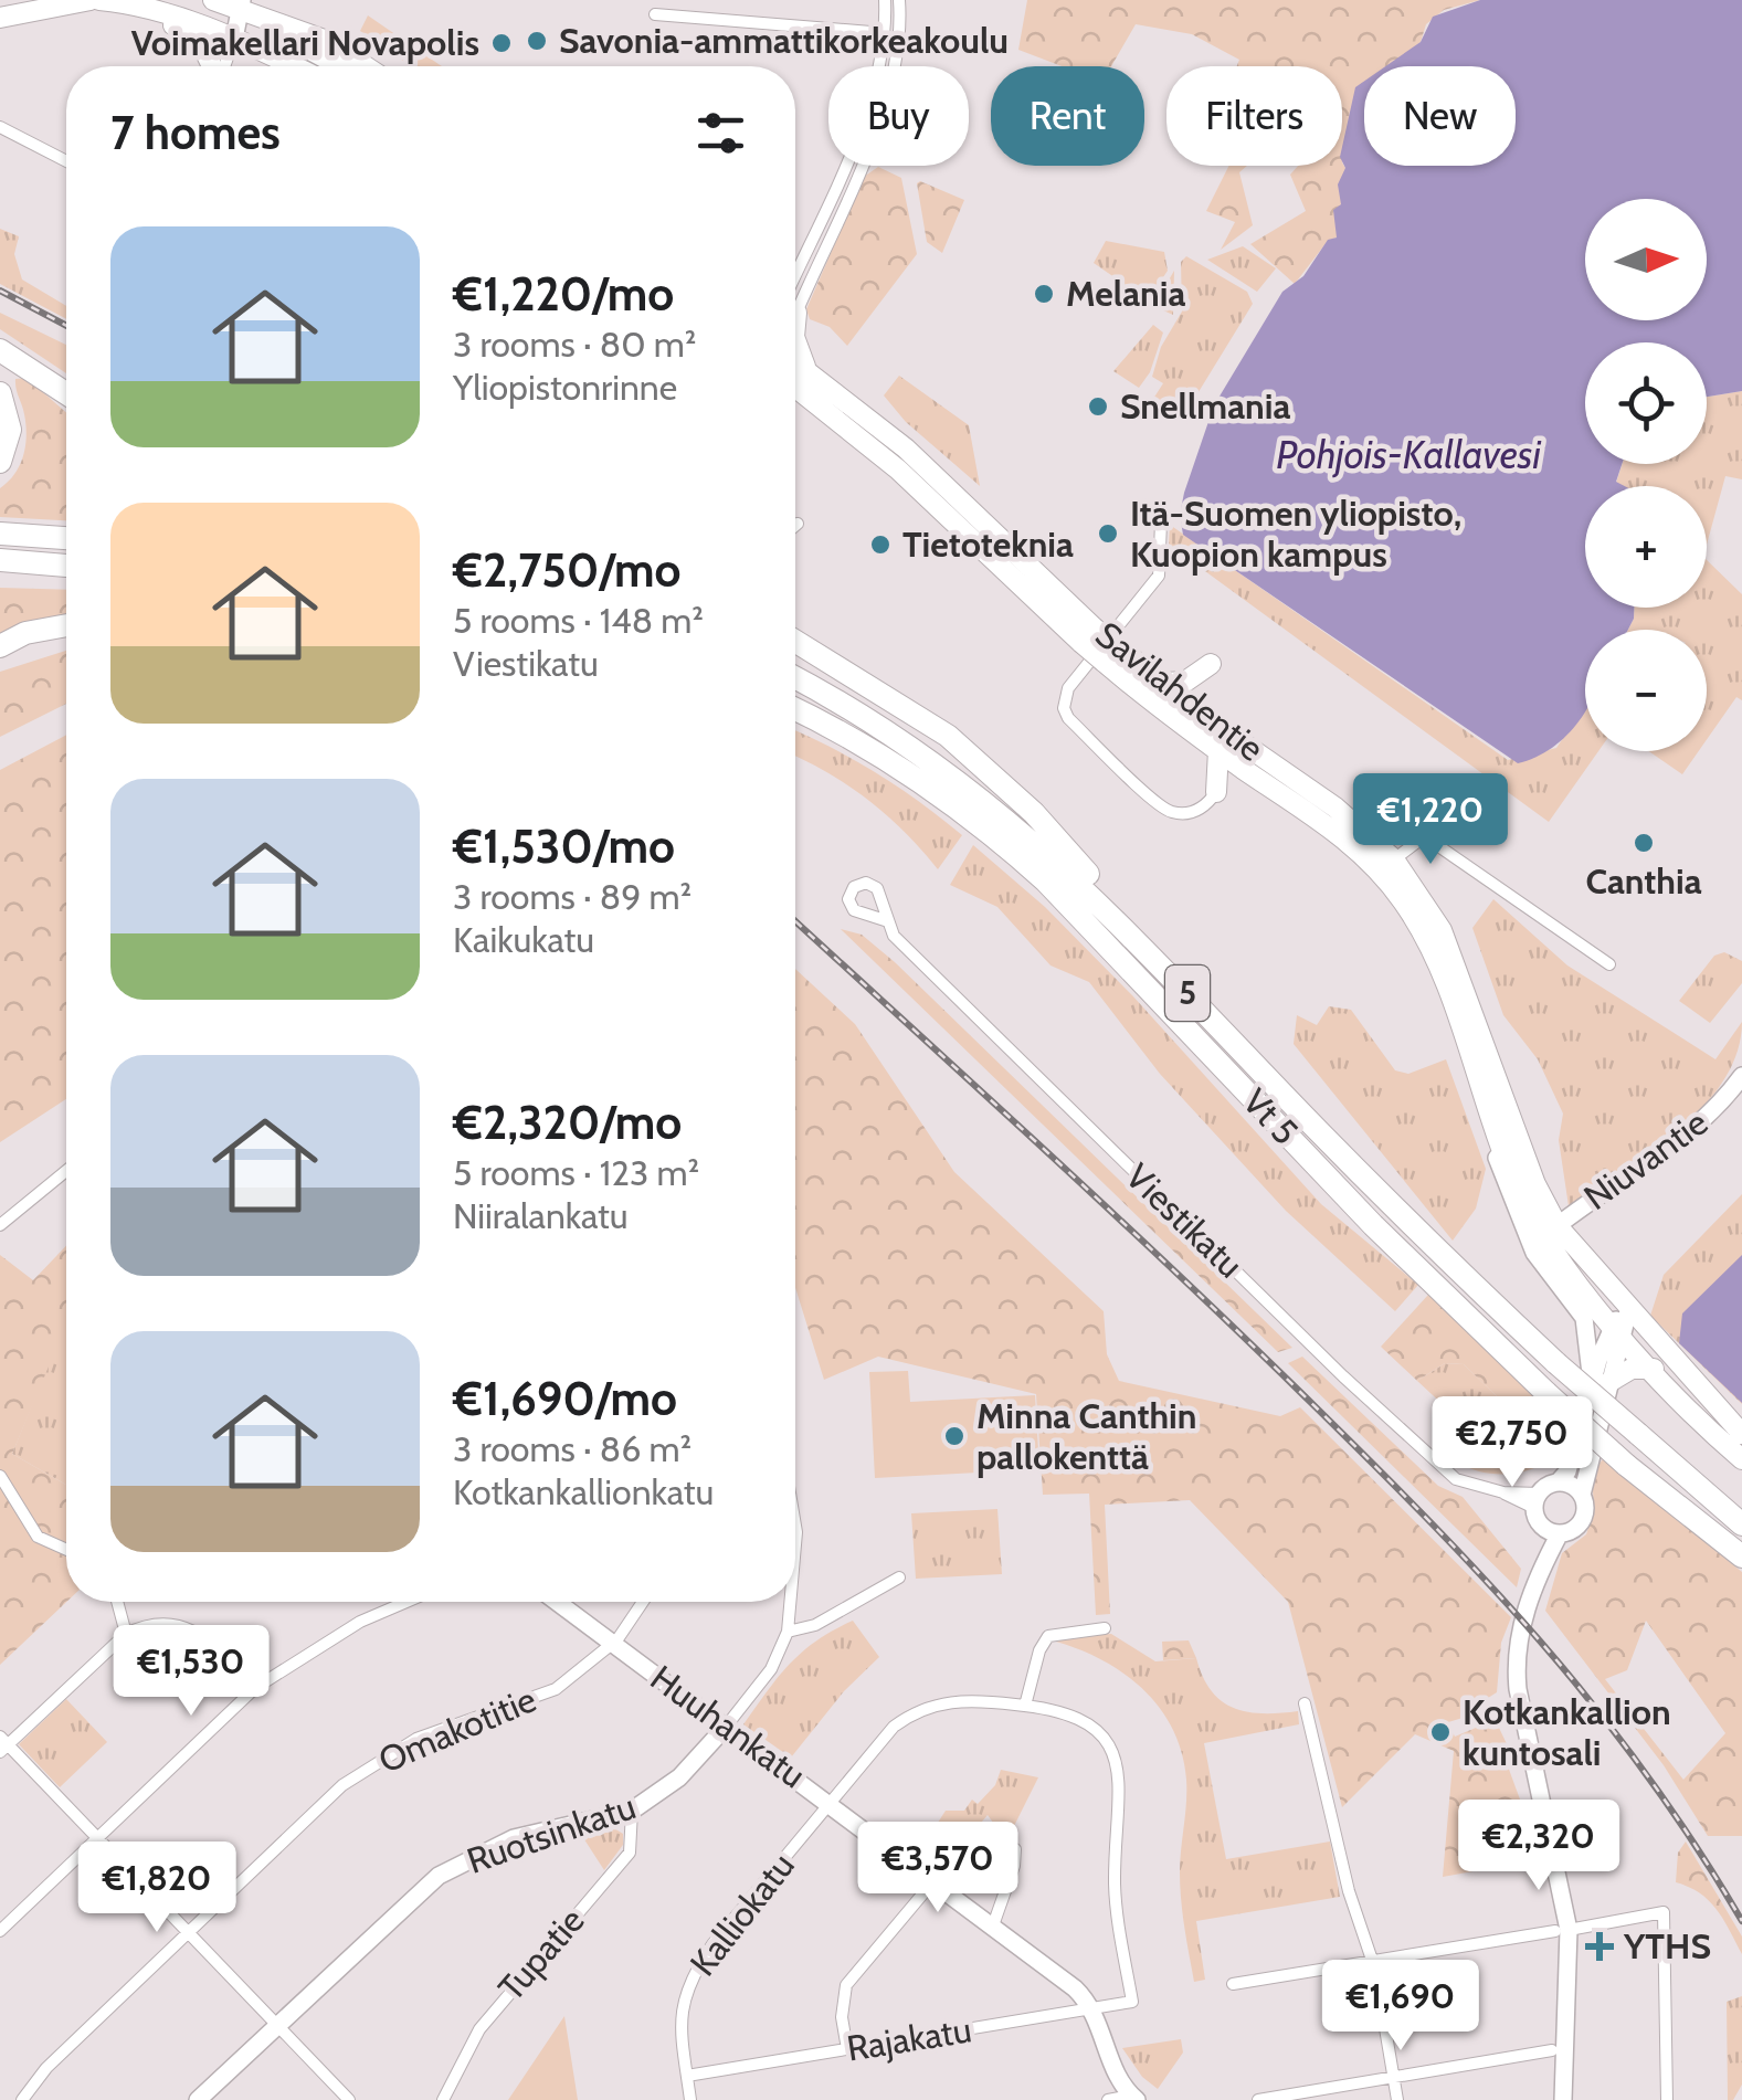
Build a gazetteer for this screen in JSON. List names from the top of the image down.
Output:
{
  "streets": {
    "highway": ["5", "Vt 5"],
    "main road": ["Savilahdentie"],
    "street": [
      "Niuvantie",
      "Viestikatu",
      "Huuhankatu",
      "Omakotitie",
      "Ruotsinkatu",
      "Kalliokatu",
      "Tupatie",
      "Rajakatu"
    ]
  },
  "crossings": [
    ["Savilahdentie", "Niuvantie"],
    ["Huuhankatu", "Omakotitie"],
    ["Huuhankatu", "Ruotsinkatu"],
    ["Huuhankatu", "Kalliokatu"],
    ["Huuhankatu", "Rajakatu"],
    ["Ruotsinkatu", "Tupatie"],
    ["Kalliokatu", "Rajakatu"]
  ],
  "water": ["Pohjois-Kallavesi"],
  "places": {
    "other": [
      "Savonia-ammattikorkeakoulu",
      "Voimakellari Novapolis",
      "Melania",
      "Snellmania",
      "Itä-Suomen yliopisto, Kuopion kampus",
      "Tietoteknia",
      "Canthia",
      "Minna Canthin pallokenttä",
      "Kotkankallion kuntosali"
    ],
    "health": ["YTHS"]
  },
  "north": "right",
  "page": {
    "chip": [
      "Buy",
      "Rent",
      "Filters",
      "New"
    ],
    "heading": "7 homes",
    "map_buttons": ["+", "−"],
    "list": [
      {
        "name": "€1,220/mo",
        "note": "3 rooms · 80 m² · Yliopistonrinne"
      },
      {
        "name": "€2,750/mo",
        "note": "5 rooms · 148 m² · Viestikatu"
      },
      {
        "name": "€1,530/mo",
        "note": "3 rooms · 89 m² · Kaikukatu"
      },
      {
        "name": "€2,320/mo",
        "note": "5 rooms · 123 m² · Niiralankatu"
      },
      {
        "name": "€1,690/mo",
        "note": "3 rooms · 86 m² · Kotkankallionkatu"
      }
    ],
    "price": [
      "€1,220",
      "€2,750",
      "€1,530",
      "€2,320",
      "€3,570",
      "€1,820",
      "€1,690"
    ]
  }
}
